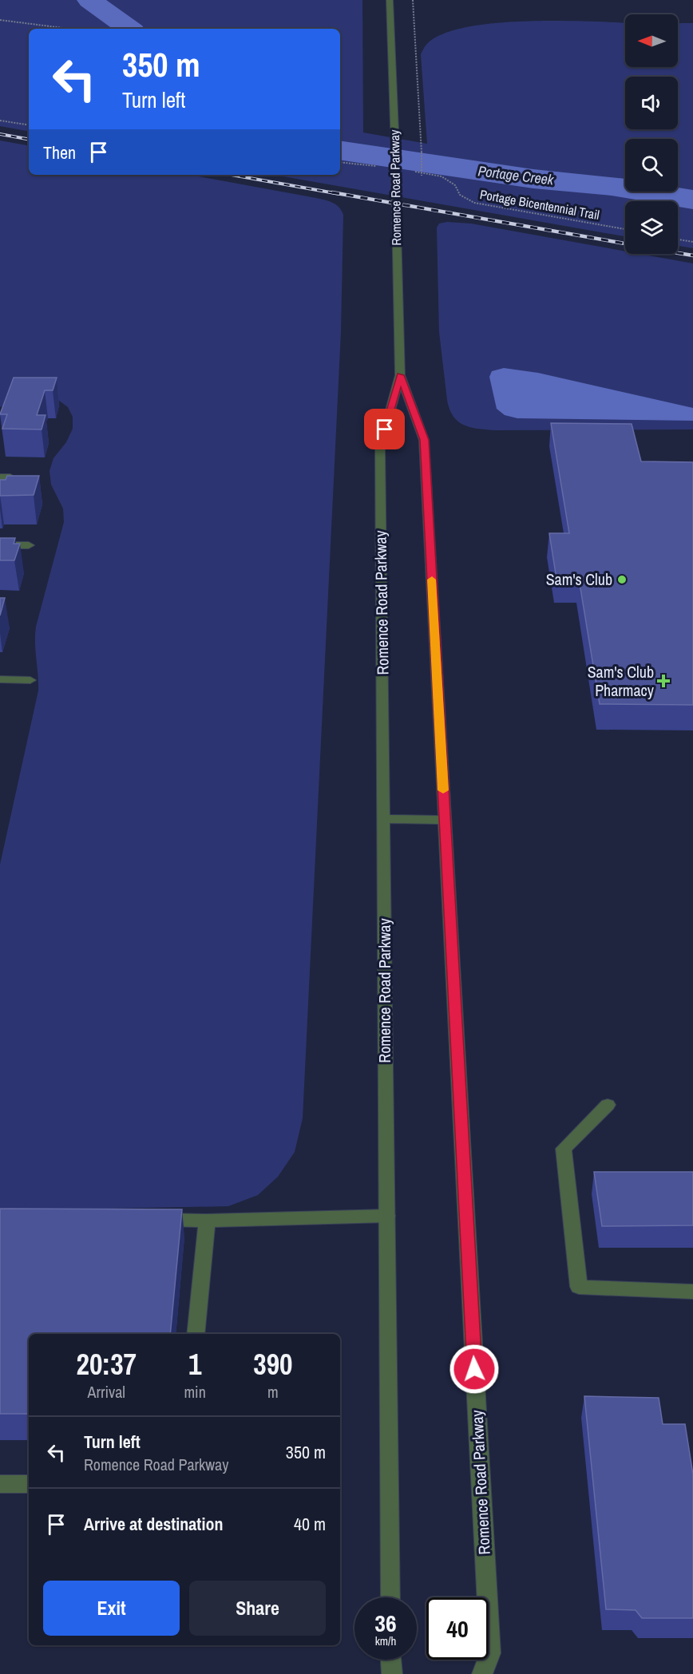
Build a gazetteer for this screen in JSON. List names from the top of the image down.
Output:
{
  "streets": {
    "street": ["Romence Road Parkway"],
    "path": ["Portage Bicentennial Trail"]
  },
  "water": ["Portage Creek"],
  "places": {
    "other": ["Sam's Club"],
    "health": ["Sam's Club Pharmacy"]
  },
  "north": "left",
  "page": {
    "turn": ["350 m", "Turn left"],
    "then": "Then",
    "eta": [
      "20:37",
      "Arrival",
      "1",
      "min",
      "390",
      "m"
    ],
    "list": [
      {
        "name": "Turn left",
        "note": "Romence Road Parkway",
        "value": "350 m"
      },
      {
        "name": "Arrive at destination",
        "value": "40 m"
      }
    ],
    "buttons": ["Exit", "Share"],
    "speed": "36 km/h",
    "limit": "40"
  }
}
